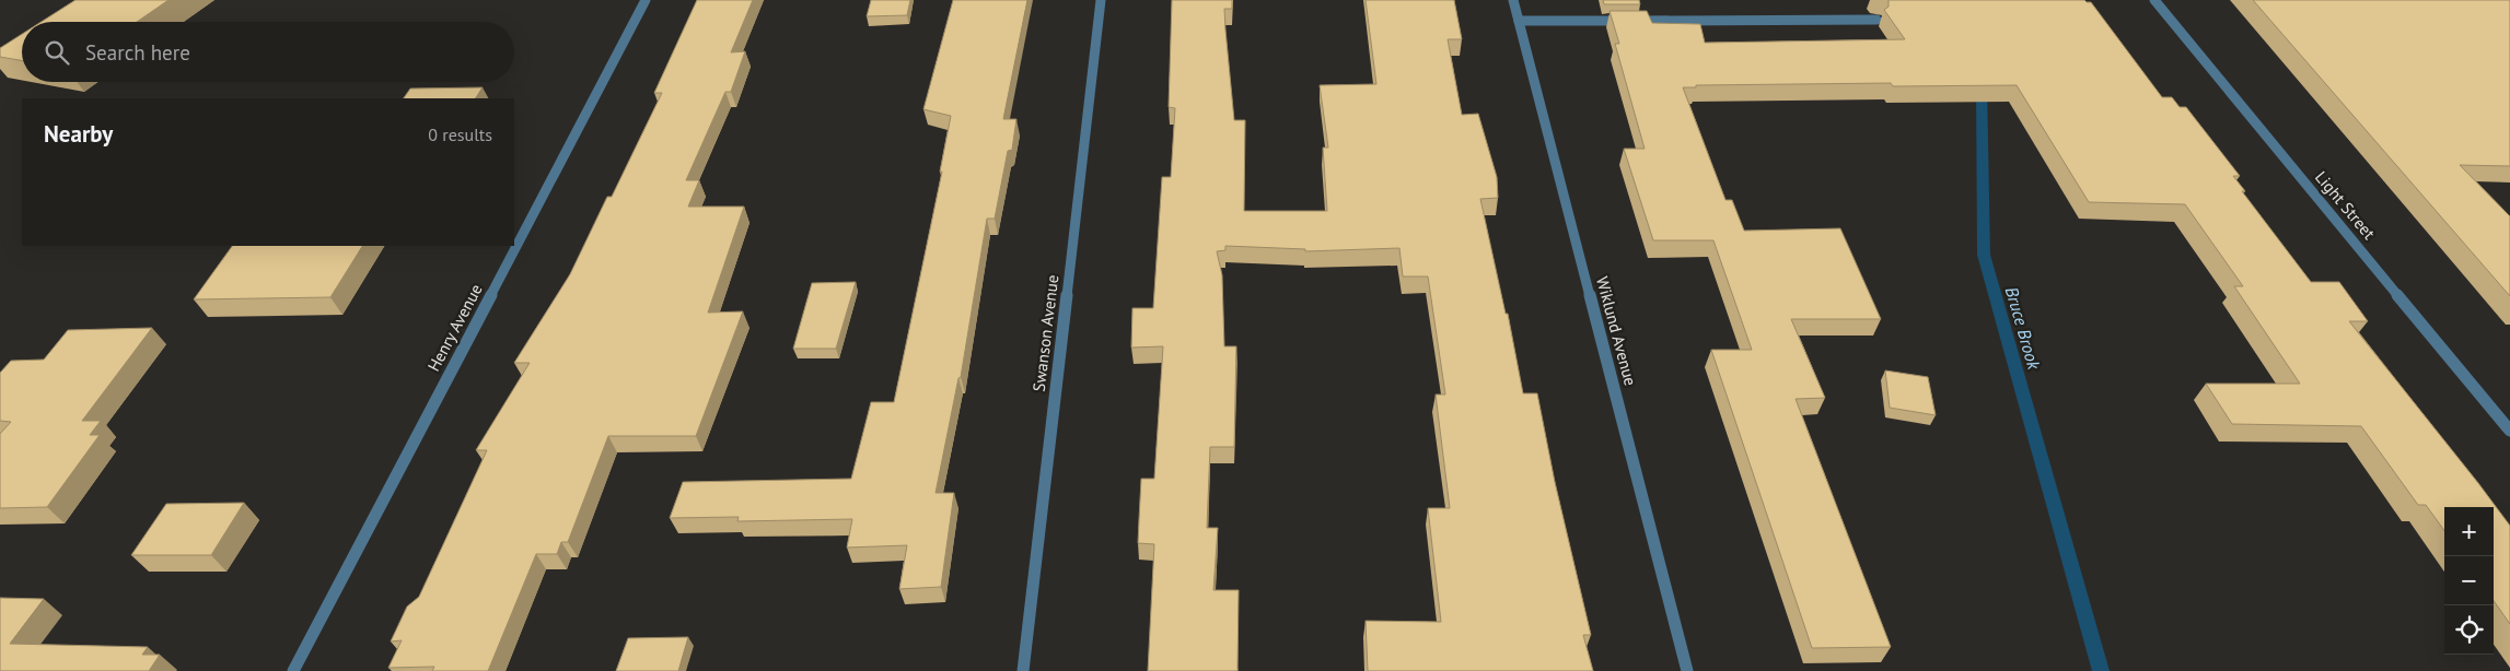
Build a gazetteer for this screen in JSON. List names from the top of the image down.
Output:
{
  "streets": {
    "street": [
      "Light Street",
      "Henry Avenue",
      "Wiklund Avenue",
      "Swanson Avenue"
    ]
  },
  "water": ["Bruce Brook"],
  "page": {
    "search": "Search here",
    "heading": ["Nearby", "0 results"],
    "map_buttons": ["+", "−"]
  }
}
